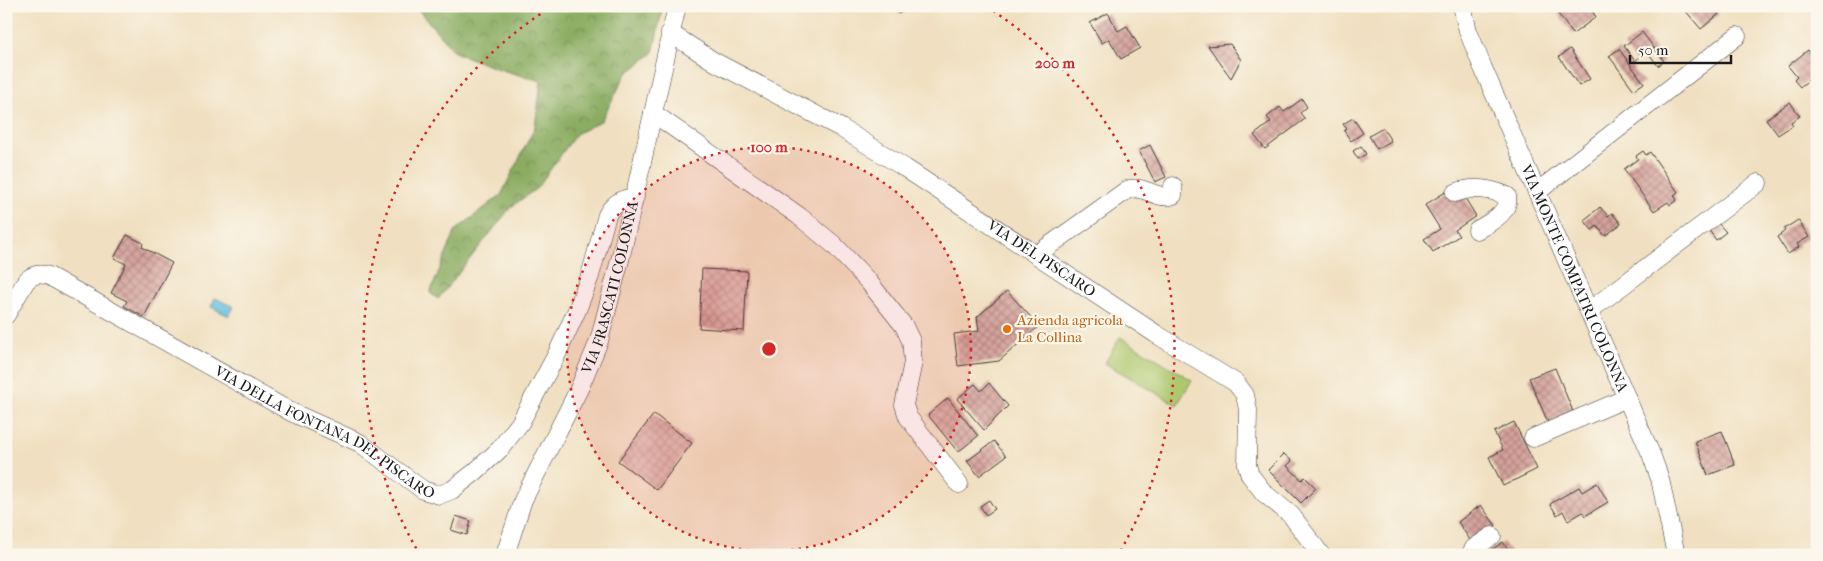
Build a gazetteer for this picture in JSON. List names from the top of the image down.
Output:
{
  "streets": {
    "street": [
      "VIA DEL PISCARO",
      "VIA MONTE COMPATRI COLONNA",
      "VIA FRASCATI COLONNA",
      "VIA DELLA FONTANA DEL PISCARO"
    ]
  },
  "crossings": [
    ["VIA DEL PISCARO", "VIA FRASCATI COLONNA"],
    ["VIA FRASCATI COLONNA", "VIA DELLA FONTANA DEL PISCARO"]
  ],
  "places": ["Azienda agricola La Collina"],
  "scale_bar": "50 m",
  "rings": ["200 m", "100 m"]
}
